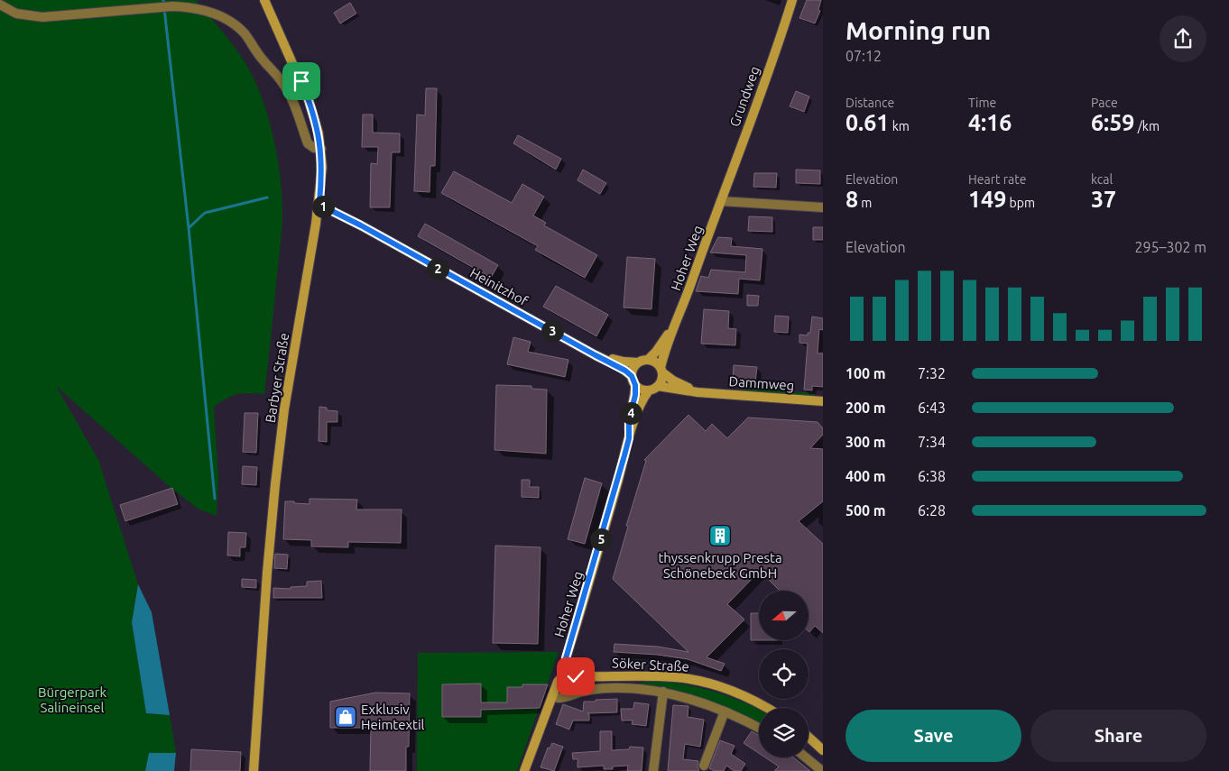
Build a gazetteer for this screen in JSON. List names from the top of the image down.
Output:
{
  "streets": {
    "street": [
      "Grundweg",
      "Hoher Weg",
      "Heinitzhof",
      "Barbyer Straße",
      "Dammweg",
      "Söker Straße"
    ]
  },
  "crossings": [
    ["Grundweg", "Hoher Weg"],
    ["Hoher Weg", "Heinitzhof"],
    ["Hoher Weg", "Dammweg"],
    ["Hoher Weg", "Söker Straße"],
    ["Heinitzhof", "Barbyer Straße"],
    ["Heinitzhof", "Dammweg"]
  ],
  "parks": ["Bürgerpark Salineinsel"],
  "places": {
    "building": ["thyssenkrupp Presta Schönebeck GmbH"],
    "shop": ["Exklusiv Heimtextil"]
  },
  "north": "left",
  "page": {
    "heading": ["Morning run", "07:12"],
    "stats": [
      ["Distance", "0.61 km"],
      ["Time", "4:16"],
      ["Pace", "6:59 /km"],
      ["Elevation", "8 m"],
      ["Heart rate", "149 bpm"],
      ["kcal", "37"]
    ],
    "pins": [
      "1",
      "2",
      "3",
      "4",
      "5"
    ],
    "chart": ["Elevation", "295–302 m"],
    "list": [
      {
        "name": "100 m",
        "note": "7:32"
      },
      {
        "name": "200 m",
        "note": "6:43"
      },
      {
        "name": "300 m",
        "note": "7:34"
      },
      {
        "name": "400 m",
        "note": "6:38"
      },
      {
        "name": "500 m",
        "note": "6:28"
      }
    ],
    "buttons": ["Save", "Share"]
  }
}
